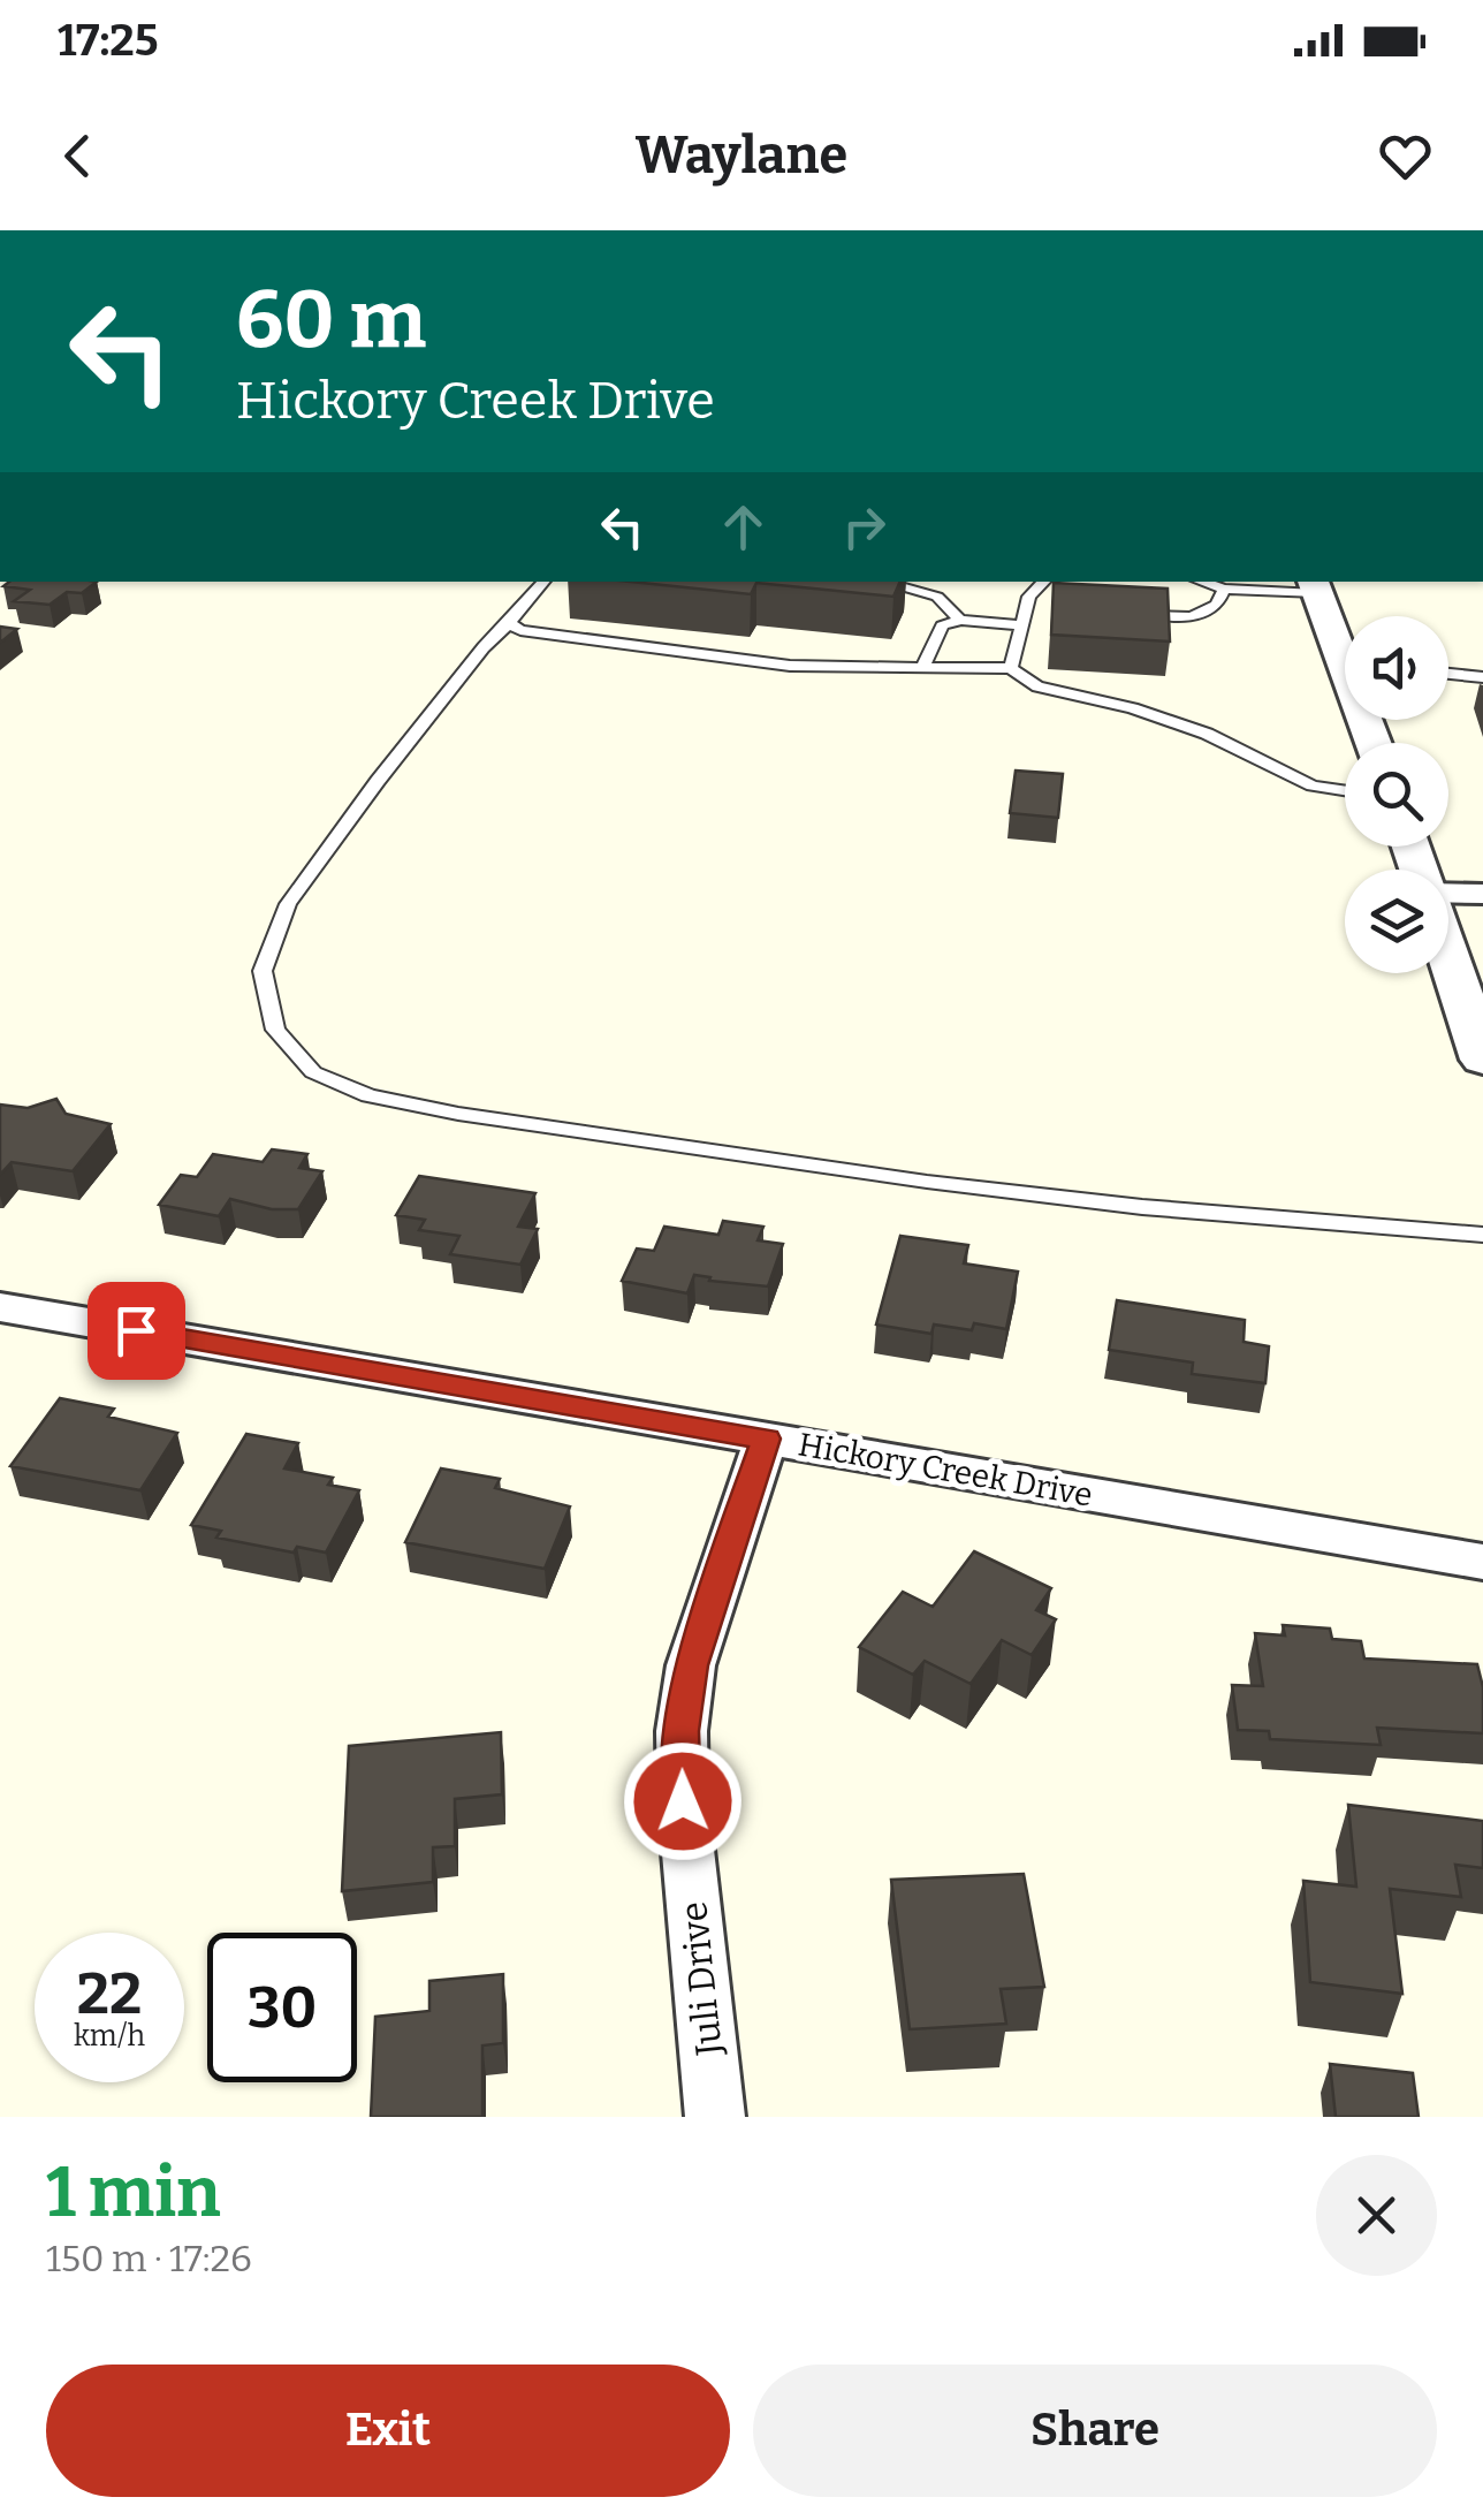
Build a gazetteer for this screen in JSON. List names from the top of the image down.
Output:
{
  "streets": {
    "street": ["Hickory Creek Drive", "Juli Drive"]
  },
  "crossings": [
    ["Hickory Creek Drive", "Juli Drive"]
  ],
  "page": {
    "status": "17:25",
    "header": "Waylane",
    "turn": ["60 m", "Hickory Creek Drive"],
    "speed": "22 km/h",
    "limit": "30",
    "heading": ["1 min", "150 m · 17:26"],
    "buttons": ["Exit", "Share"]
  }
}
